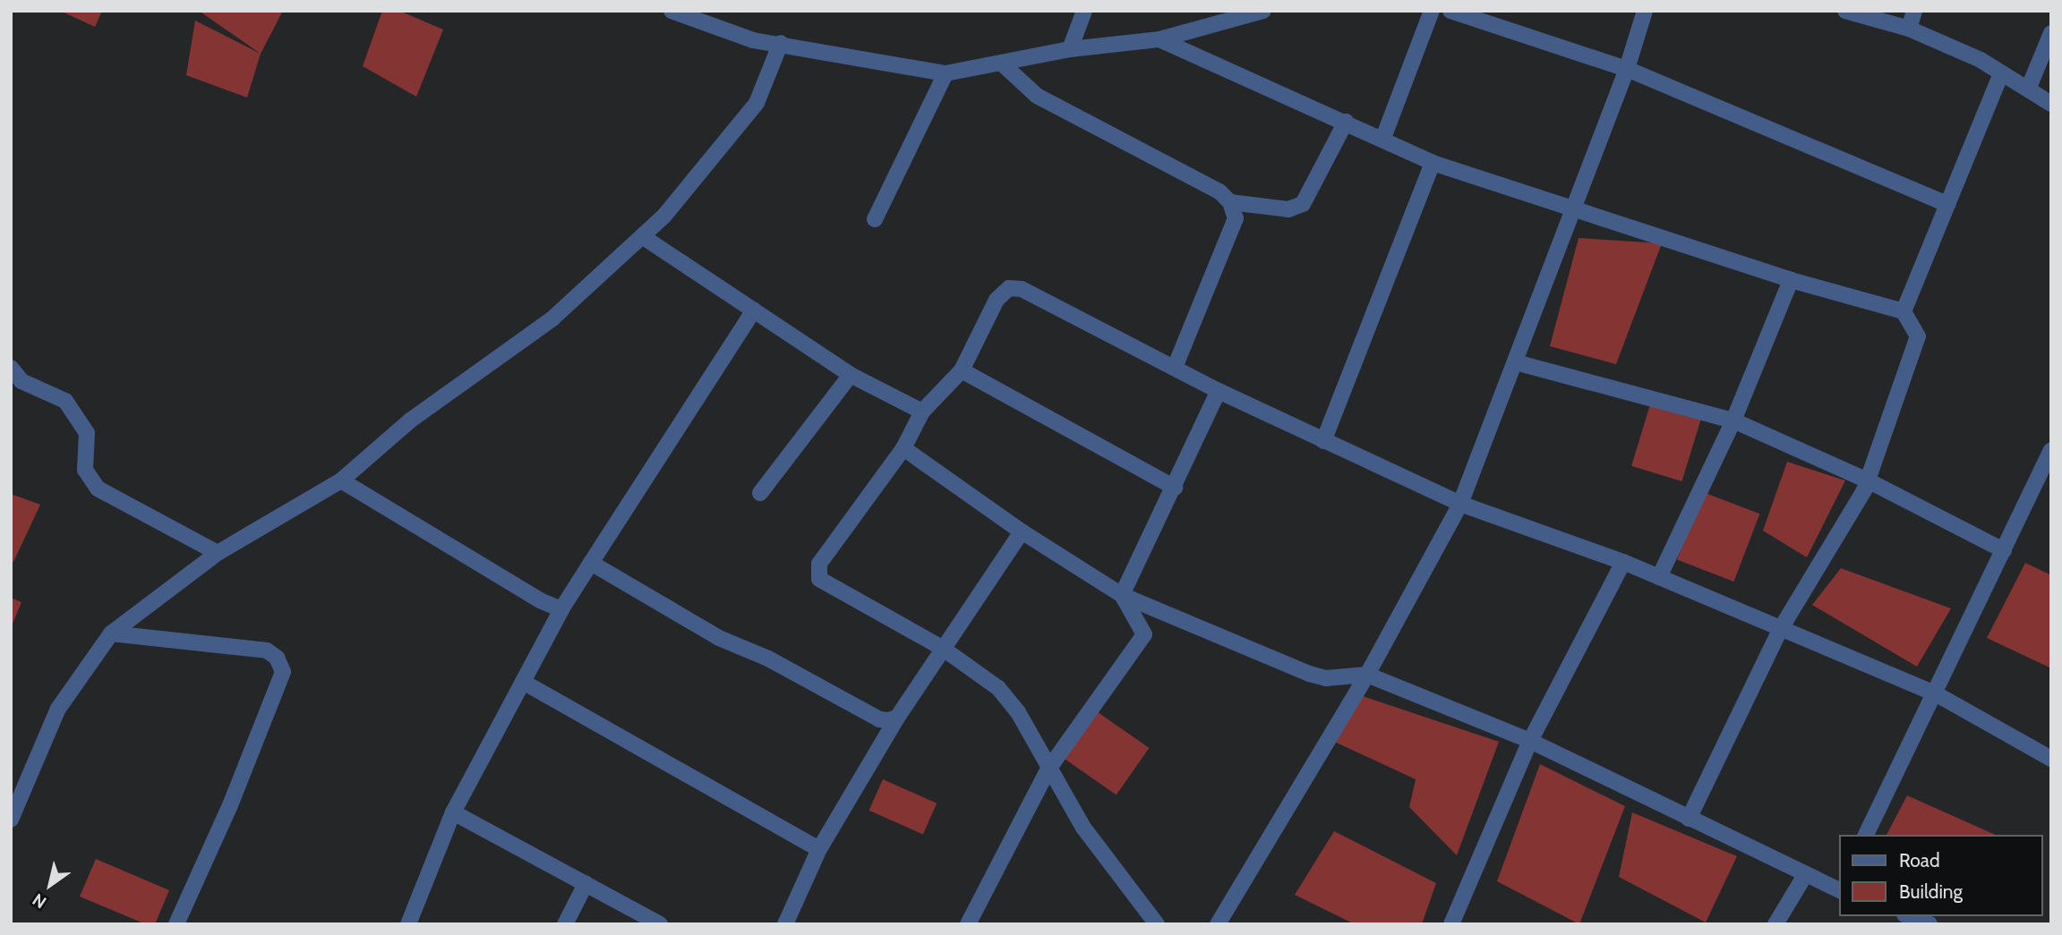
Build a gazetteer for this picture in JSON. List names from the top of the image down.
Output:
{
  "legend": ["Road", "Building"],
  "north": "bottom left"
}
